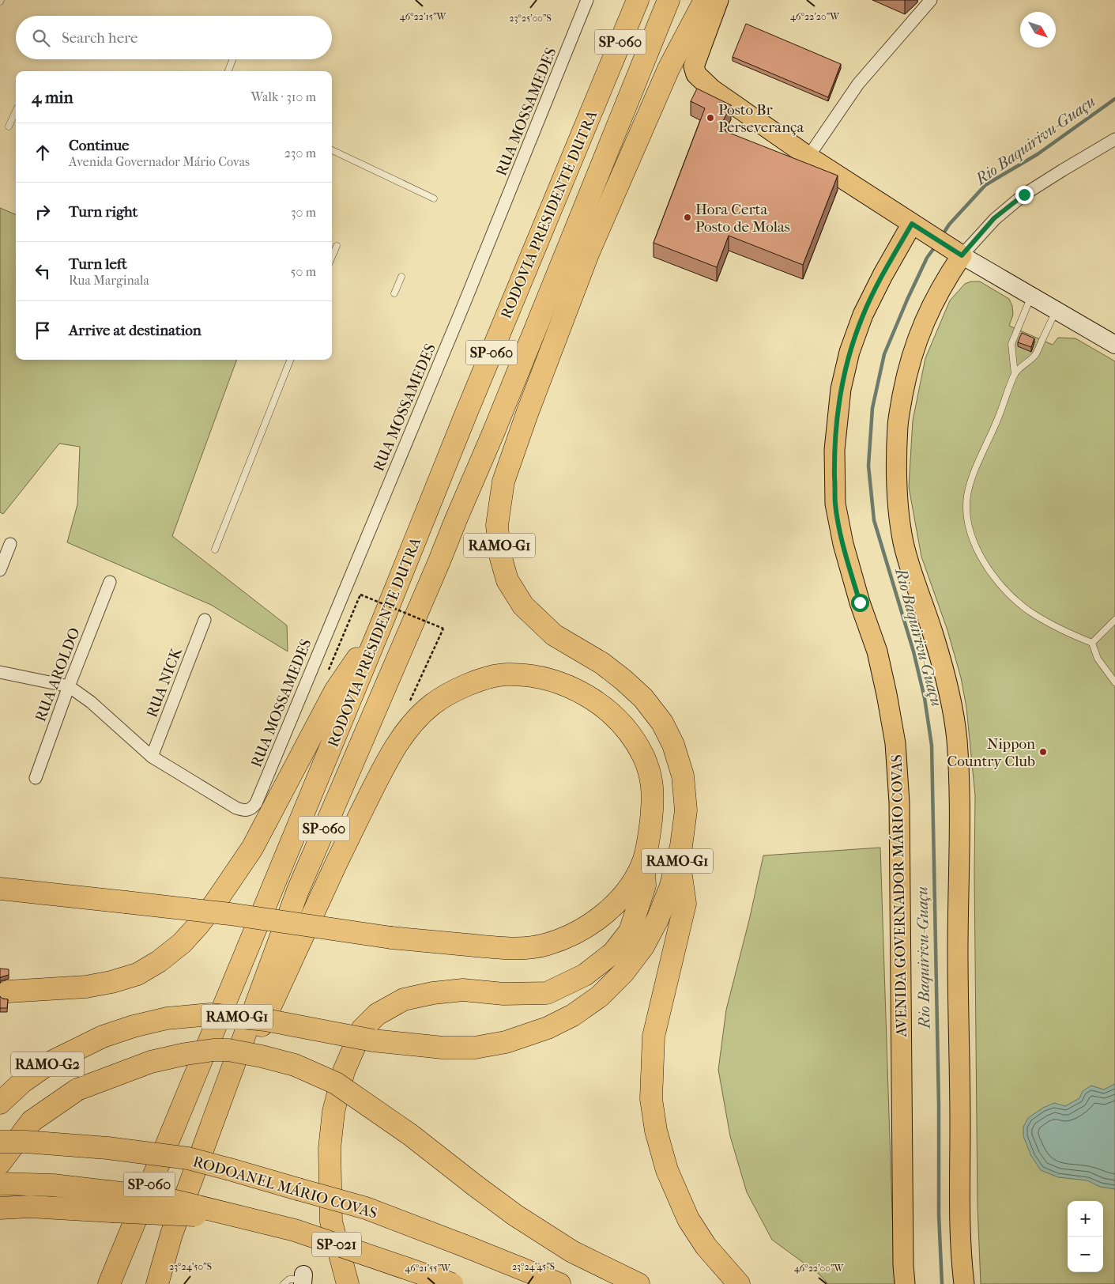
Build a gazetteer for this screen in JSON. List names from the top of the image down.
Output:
{
  "streets": {
    "highway": [
      "SP-060",
      "RODOVIA PRESIDENTE DUTRA",
      "RAMO-G1",
      "RAMO-G2",
      "RODOANEL MÁRIO COVAS",
      "SP-021"
    ],
    "main road": ["AVENIDA GOVERNADOR MÁRIO COVAS"],
    "street": ["RUA MOSSAMEDES", "RUA AROLDO", "RUA NICK"]
  },
  "crossings": [
    ["RUA MOSSAMEDES", "RUA NICK"],
    ["RAMO-G1", "RAMO-G2"]
  ],
  "water": ["Rio Baquirivu-Guaçu"],
  "places": ["Posto Br Perseverança", "Hora Certa Posto de Molas", "Nippon Country Club"],
  "north": "bottom right",
  "page": {
    "search": "Search here",
    "heading": ["4 min", "Walk · 310 m"],
    "list": [
      ["Continue", "Avenida Governador Mário Covas", "230 m"],
      ["Turn right", "30 m"],
      ["Turn left", "Rua Marginala", "50 m"],
      "Arrive at destination"
    ],
    "map_buttons": ["+", "−"]
  },
  "coordinates": [
    "46°22'15\"W",
    "46°22'20\"W",
    "23°25'00\"S",
    "23°24'50\"S",
    "23°24'45\"S",
    "46°21'55\"W",
    "46°22'00\"W"
  ]
}
